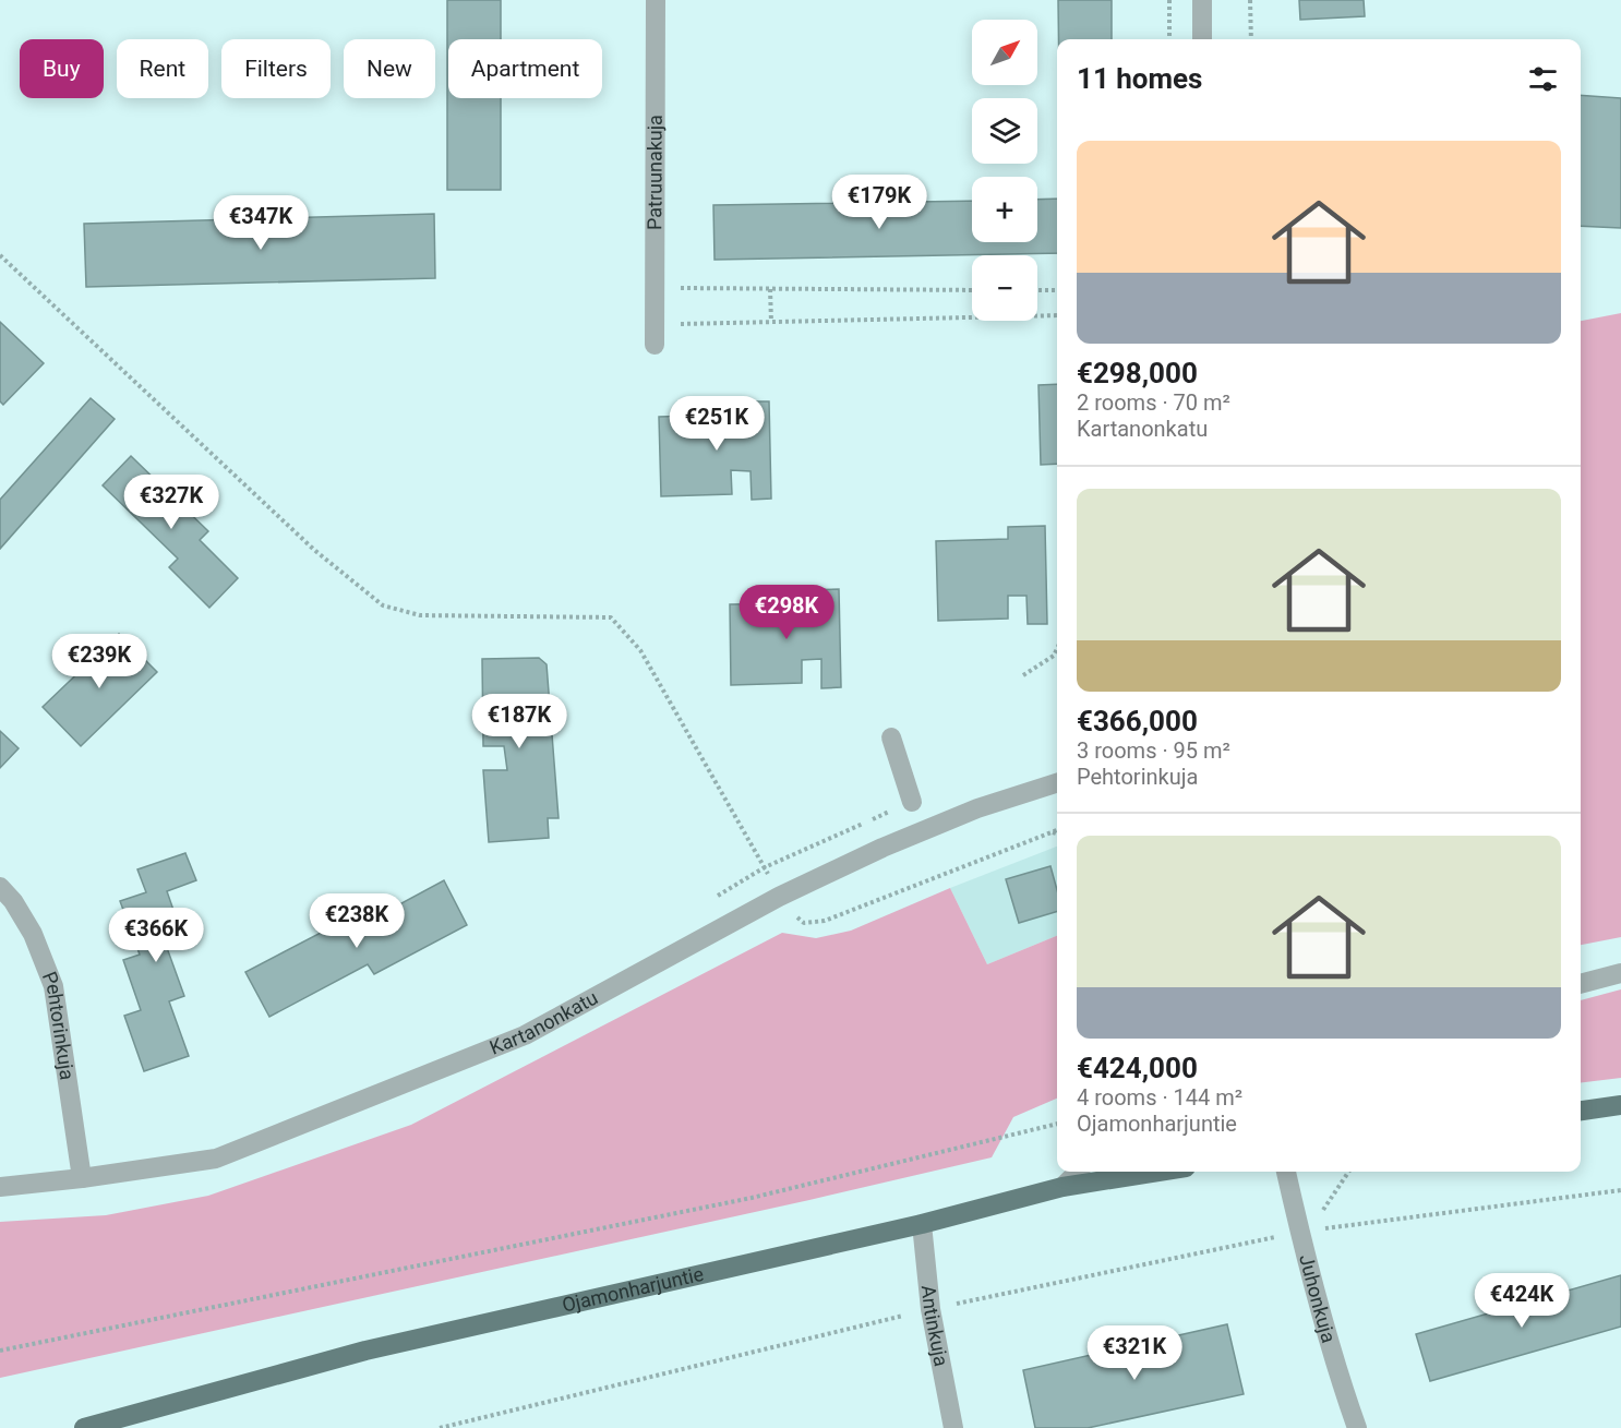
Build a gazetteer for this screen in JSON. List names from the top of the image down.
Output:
{
  "streets": {
    "main road": ["Ojamonharjuntie"],
    "street": [
      "Patruunakuja",
      "Kartanonkatu",
      "Pehtorinkuja",
      "Juhonkuja",
      "Antinkuja"
    ]
  },
  "crossings": [
    ["Kartanonkatu", "Pehtorinkuja"],
    ["Ojamonharjuntie", "Antinkuja"]
  ],
  "north": "top right",
  "page": {
    "map_buttons": ["+", "−"],
    "chip": [
      "Buy",
      "Rent",
      "Filters",
      "New",
      "Apartment"
    ],
    "heading": "11 homes",
    "list": [
      {
        "name": "€298,000",
        "note": "2 rooms · 70 m² · Kartanonkatu"
      },
      {
        "name": "€366,000",
        "note": "3 rooms · 95 m² · Pehtorinkuja"
      },
      {
        "name": "€424,000",
        "note": "4 rooms · 144 m² · Ojamonharjuntie"
      }
    ],
    "price": [
      "€179K",
      "€347K",
      "€251K",
      "€327K",
      "€298K",
      "€239K",
      "€187K",
      "€238K",
      "€366K",
      "€424K",
      "€321K"
    ]
  }
}
